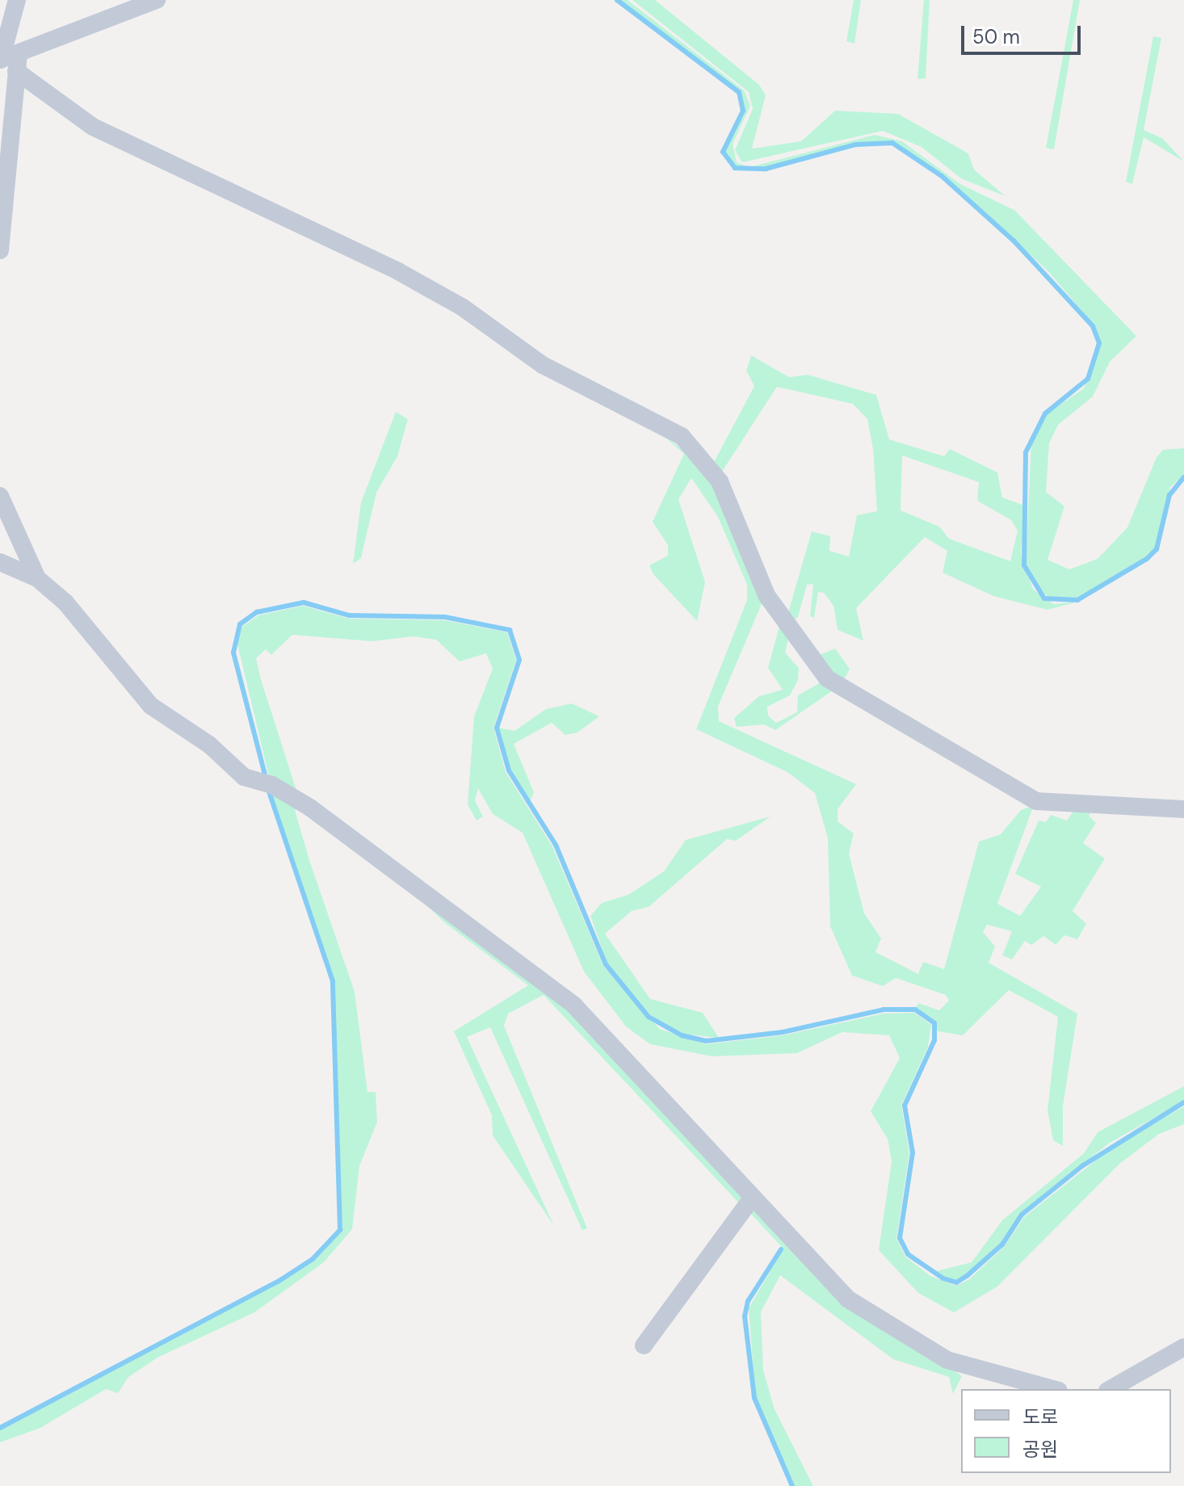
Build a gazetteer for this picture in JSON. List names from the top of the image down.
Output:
{
  "legend": ["도로", "공원"],
  "scale_bar": "50 m"
}
